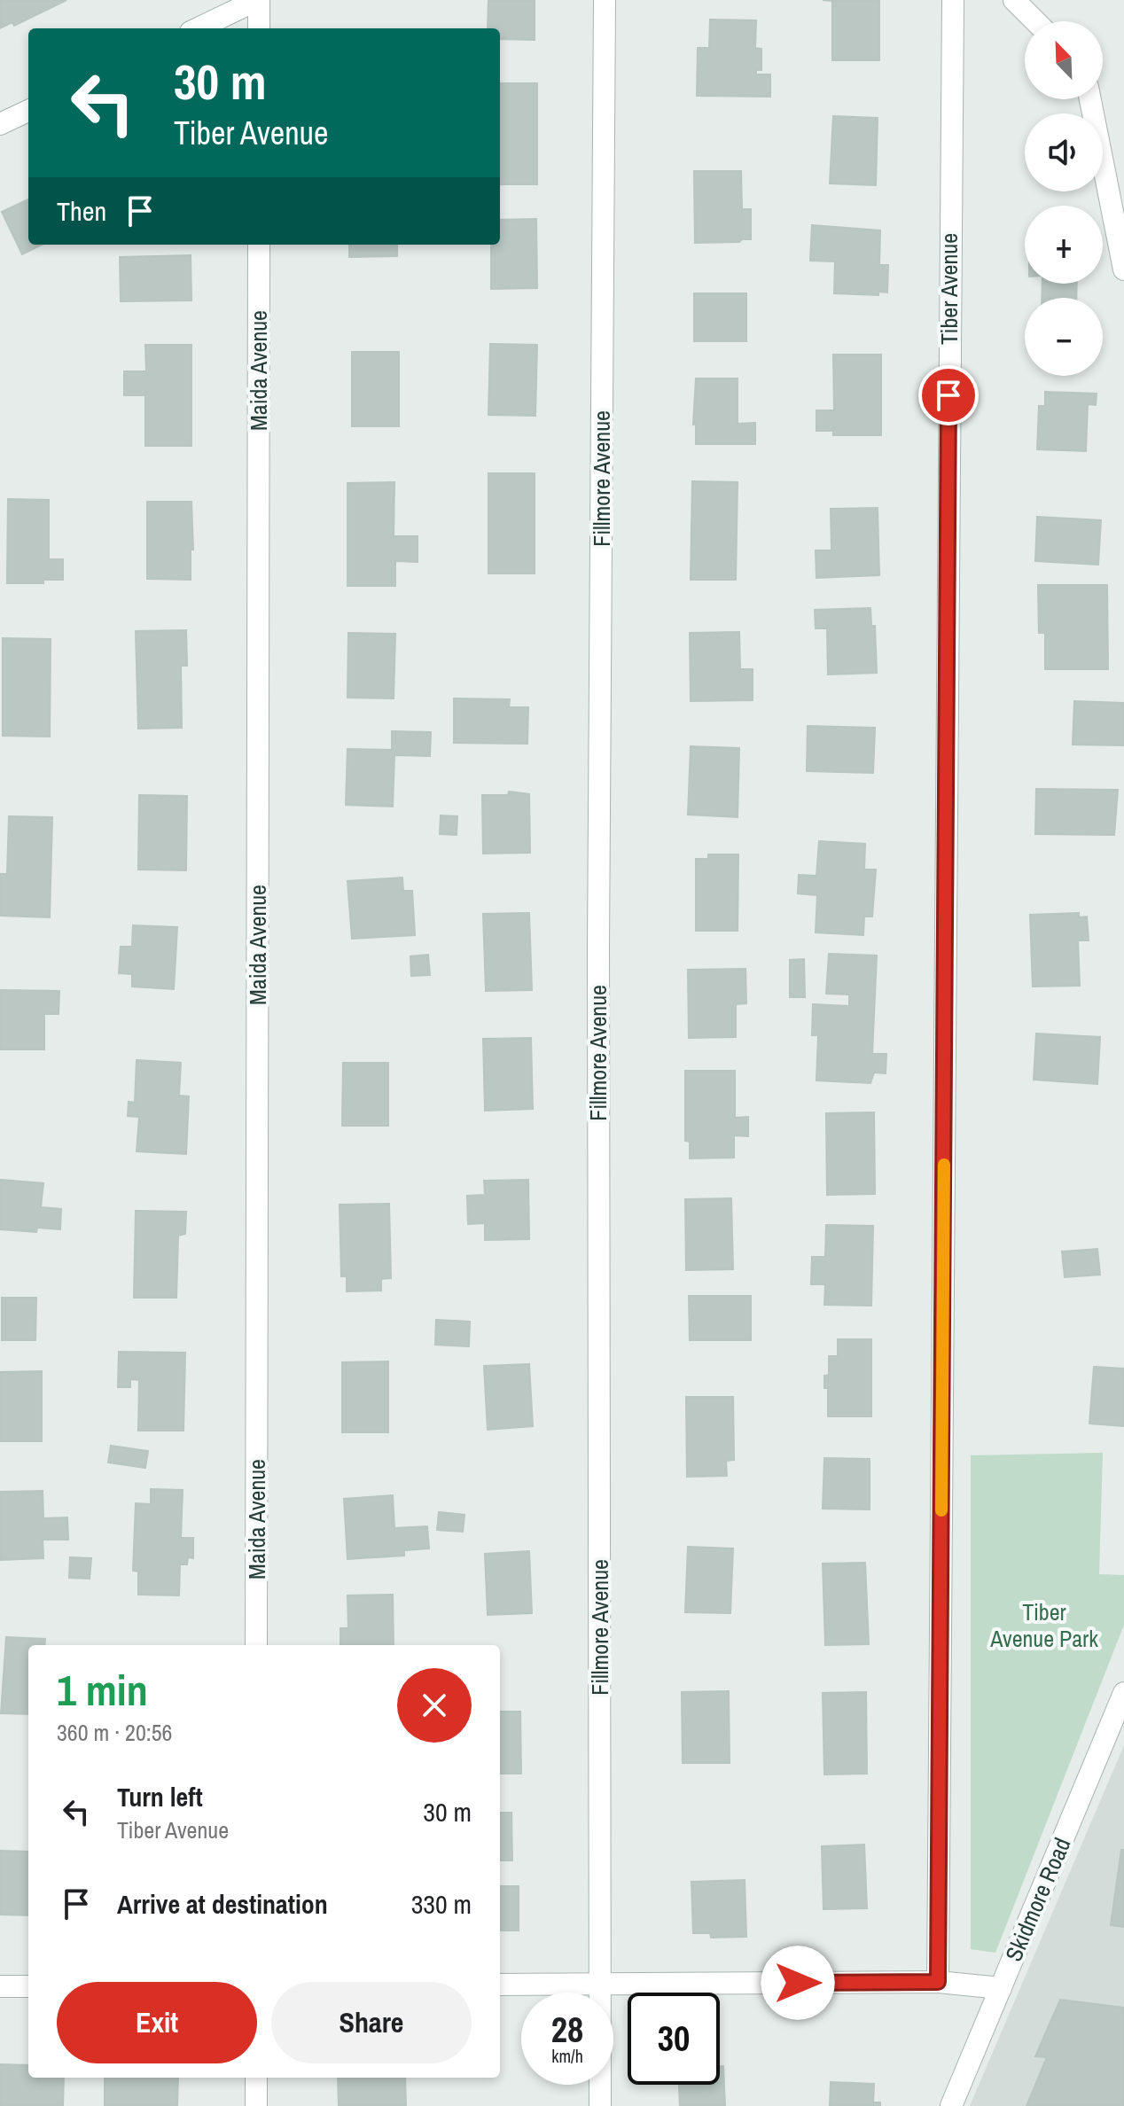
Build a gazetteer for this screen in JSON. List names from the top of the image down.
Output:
{
  "streets": {
    "street": [
      "Tiber Avenue",
      "Maida Avenue",
      "Fillmore Avenue",
      "Skidmore Road"
    ]
  },
  "parks": ["Tiber Avenue Park"],
  "north": "top left",
  "page": {
    "map_buttons": ["+", "−"],
    "turn": ["30 m", "Tiber Avenue"],
    "then": "Then",
    "heading": ["1 min", "360 m · 20:56"],
    "list": [
      {
        "name": "Turn left",
        "note": "Tiber Avenue",
        "value": "30 m"
      },
      {
        "name": "Arrive at destination",
        "value": "330 m"
      }
    ],
    "buttons": ["Exit", "Share"],
    "speed": "28 km/h",
    "limit": "30"
  }
}
